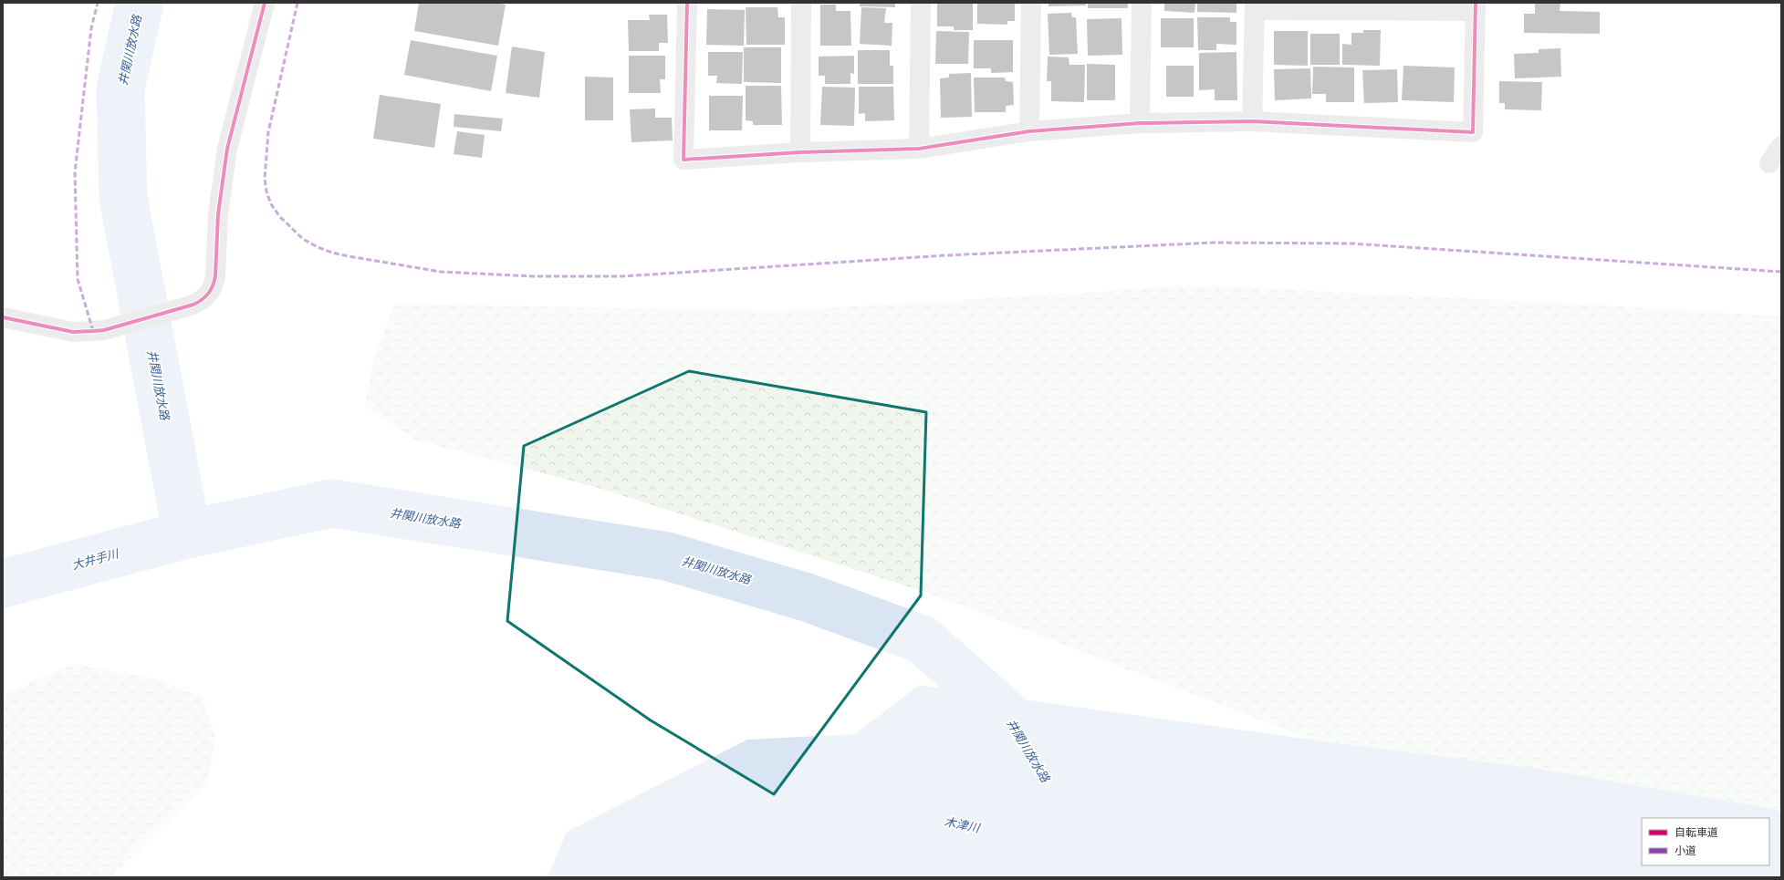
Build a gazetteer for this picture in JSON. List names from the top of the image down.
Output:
{
  "water": ["井関川放水路", "大井手川", "木津川"],
  "legend": ["自転車道", "小道"]
}
